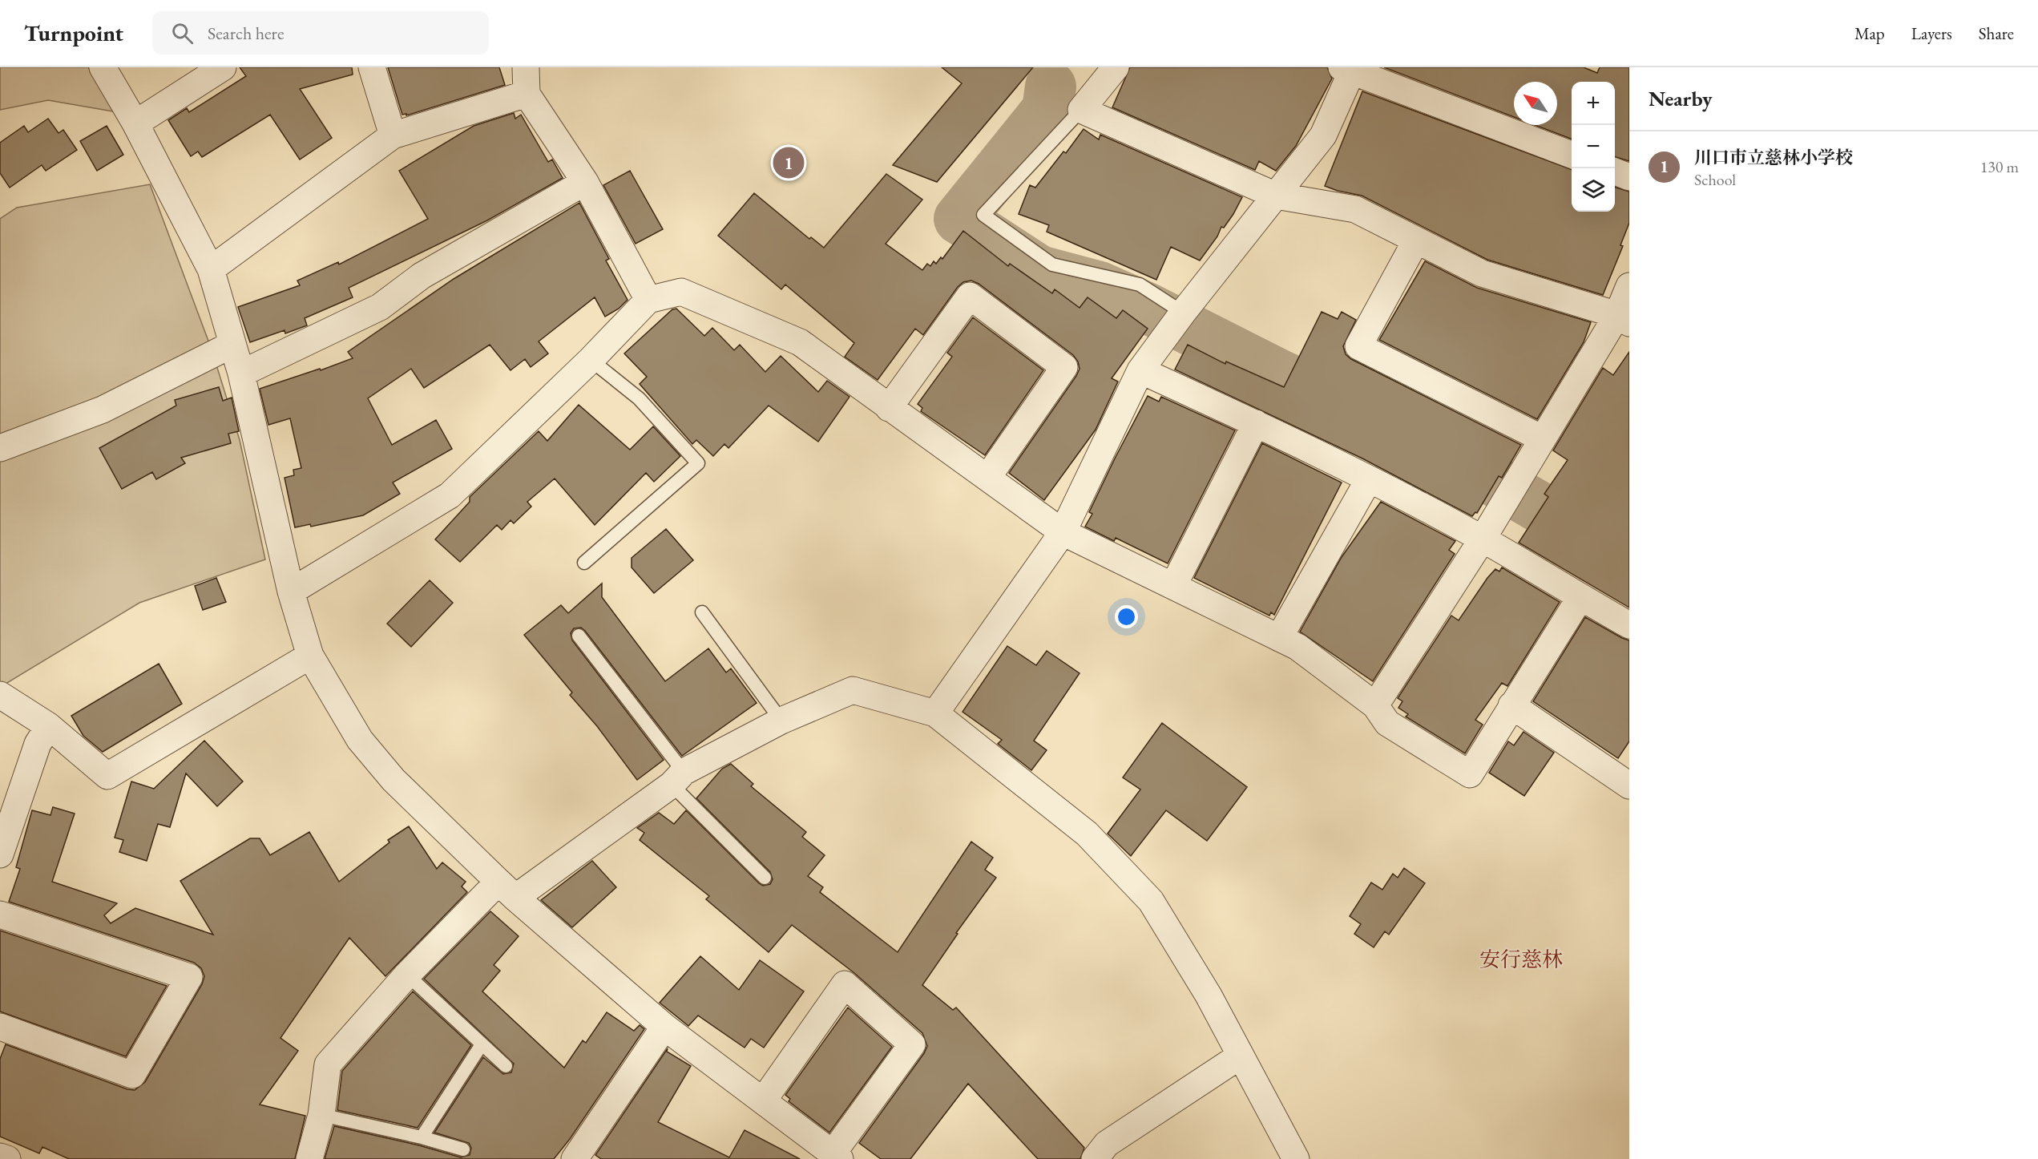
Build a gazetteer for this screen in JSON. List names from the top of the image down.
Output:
{
  "districts": ["安行慈林"],
  "north": "top left",
  "page": {
    "header": "Turnpoint",
    "search": "Search here",
    "nav": ["Map", "Layers", "Share"],
    "heading": "Nearby",
    "map_buttons": ["+", "−"],
    "list": [
      {
        "mark": "1",
        "name": "川口市立慈林小学校",
        "note": "School",
        "value": "130 m"
      }
    ],
    "pins": "1"
  }
}
